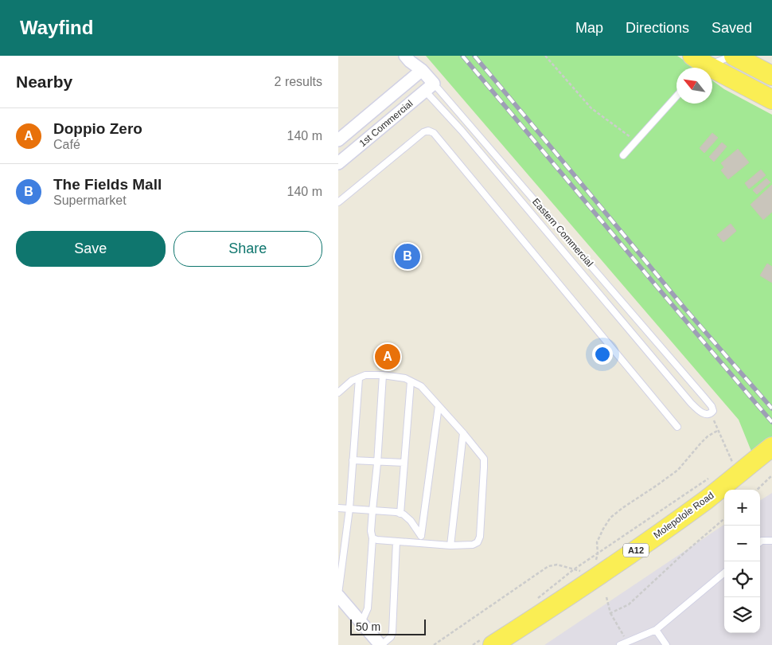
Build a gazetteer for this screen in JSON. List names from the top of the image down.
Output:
{
  "streets": {
    "main road": ["Molepolole Road", "A12"],
    "street": ["1st Commercial", "Eastern Commercial"]
  },
  "crossings": [
    ["1st Commercial", "Eastern Commercial"]
  ],
  "scale_bar": "50 m",
  "north": "top left",
  "page": {
    "header": "Wayfind",
    "nav": ["Map", "Directions", "Saved"],
    "heading": ["Nearby", "2 results"],
    "list": [
      {
        "mark": "A",
        "name": "Doppio Zero",
        "note": "Café",
        "value": "140 m"
      },
      {
        "mark": "B",
        "name": "The Fields Mall",
        "note": "Supermarket",
        "value": "140 m"
      }
    ],
    "buttons": ["Save", "Share"],
    "pins": ["B", "A"],
    "map_buttons": ["+", "−"],
    "scale": "50 m"
  }
}
